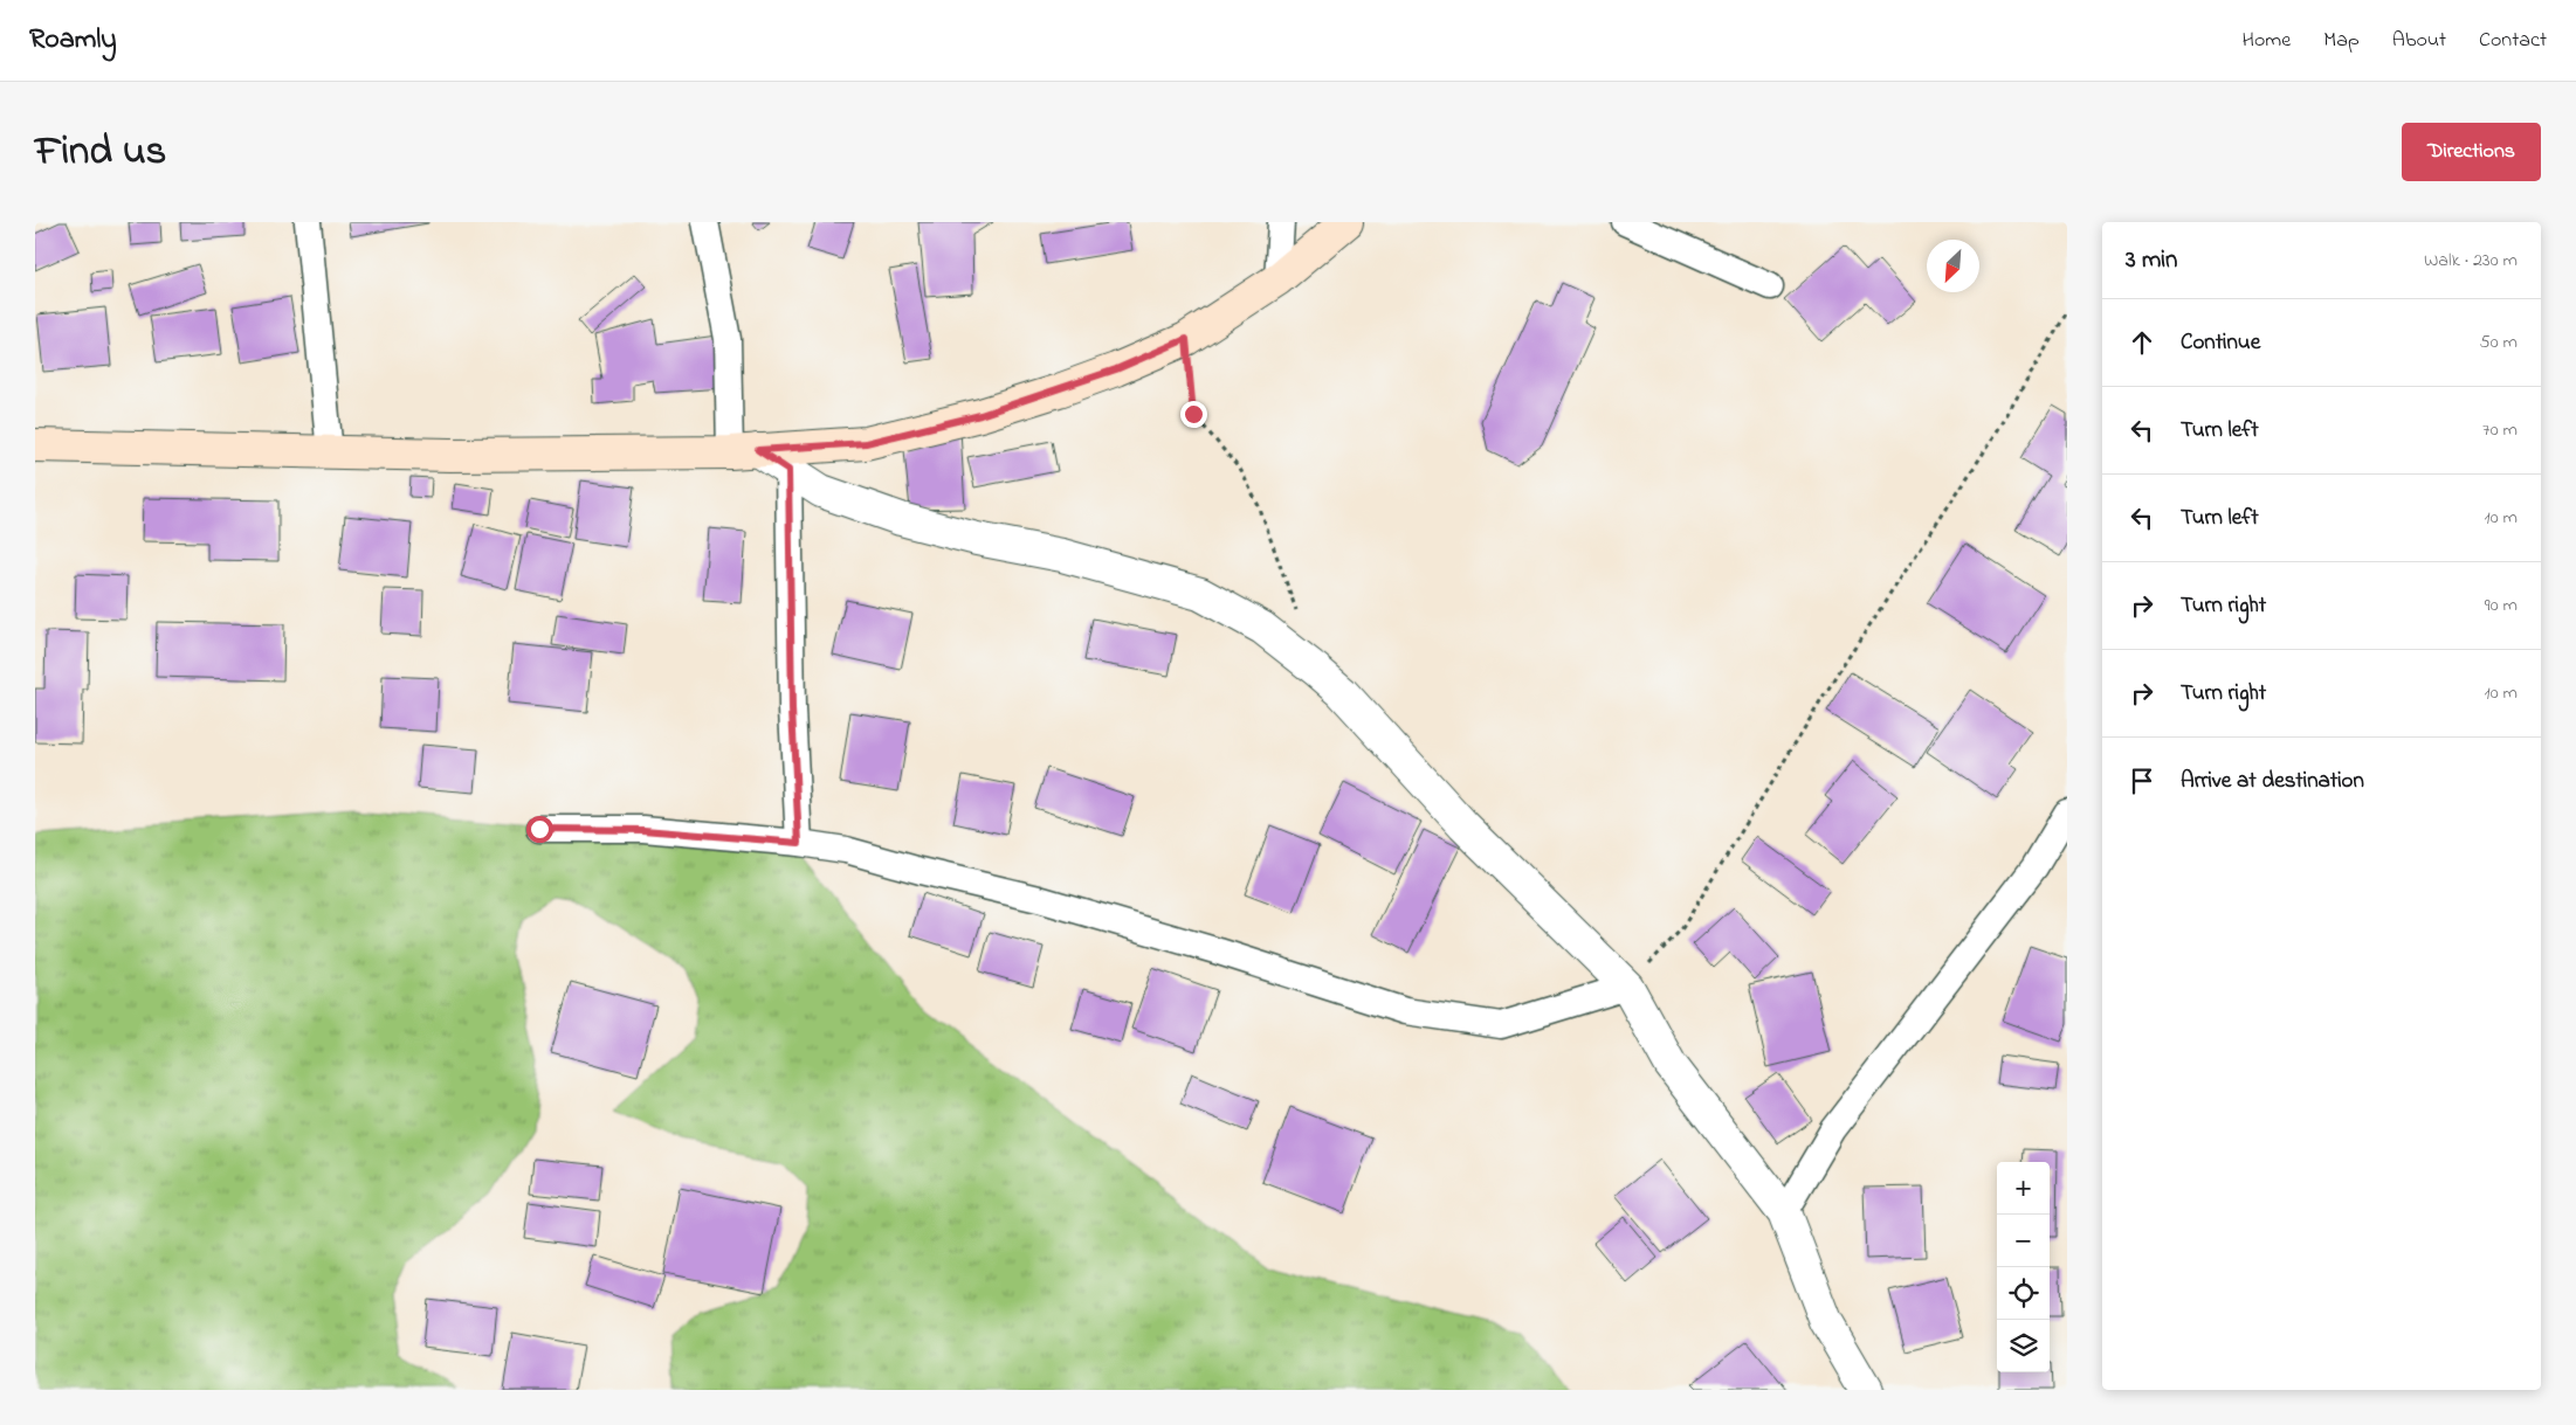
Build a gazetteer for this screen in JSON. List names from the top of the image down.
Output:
{
  "north": "bottom left",
  "page": {
    "header": "Roamly",
    "nav": [
      "Home",
      "Map",
      "About",
      "Contact"
    ],
    "title": "Find us",
    "buttons": "Directions",
    "heading": ["3 min", "Walk · 230 m"],
    "list": [
      ["Continue", "50 m"],
      ["Turn left", "70 m"],
      ["Turn left", "10 m"],
      ["Turn right", "90 m"],
      ["Turn right", "10 m"],
      "Arrive at destination"
    ],
    "map_buttons": ["+", "−"]
  }
}
